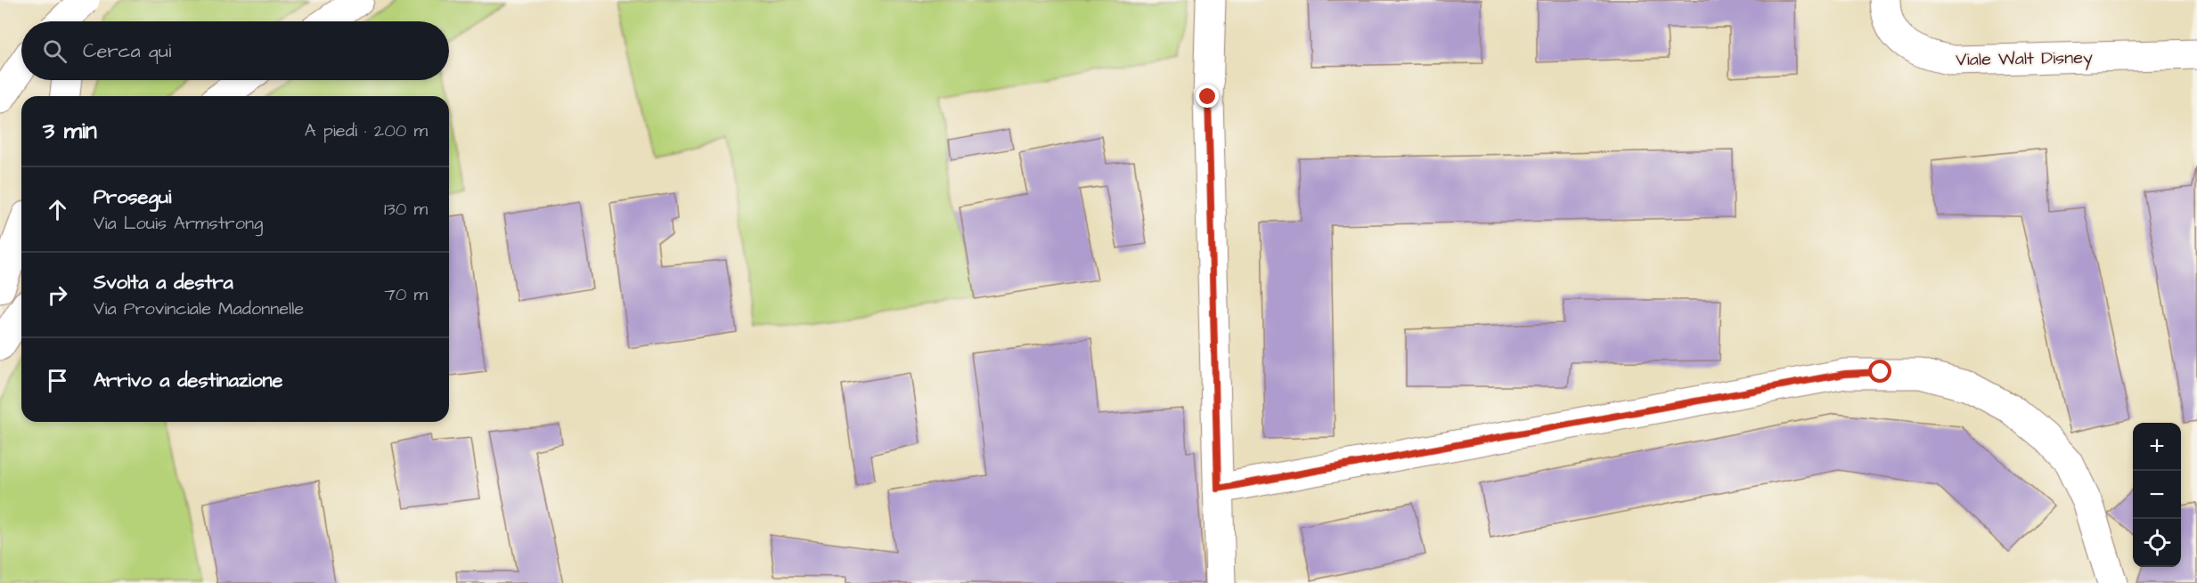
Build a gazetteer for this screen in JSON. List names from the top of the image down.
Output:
{
  "streets": {
    "street": ["Viale Walt Disney"]
  },
  "page": {
    "search": "Cerca qui",
    "heading": ["3 min", "A piedi · 200 m"],
    "list": [
      ["Prosegui", "Via Louis Armstrong", "130 m"],
      ["Svolta a destra", "Via Provinciale Madonnelle", "70 m"],
      "Arrivo a destinazione"
    ],
    "map_buttons": ["+", "−"]
  }
}
